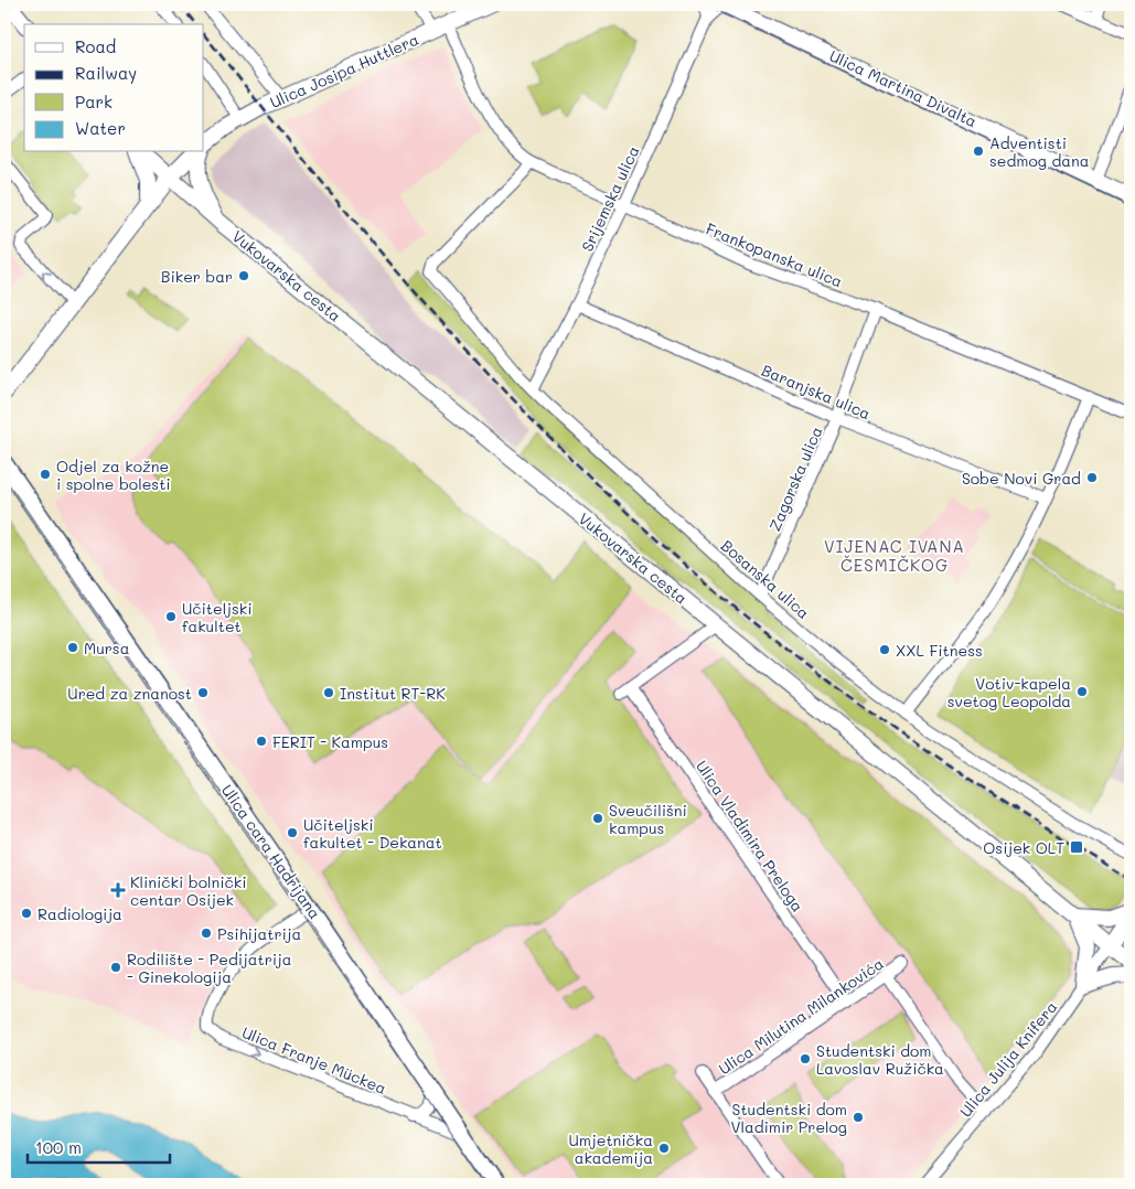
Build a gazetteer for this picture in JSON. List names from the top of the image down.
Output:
{
  "streets": {
    "main road": [
      "Ulica Josipa Huttlera",
      "Ulica Martina Divalta",
      "Vukovarska cesta",
      "Ulica cara Hadrijana"
    ],
    "street": [
      "Srijemska ulica",
      "Frankopanska ulica",
      "Baranjska ulica",
      "Zagorska ulica",
      "Bosanska ulica",
      "Ulica Vladimira Preloga",
      "Ulica Milutina Milankovića",
      "Ulica Julija Knifera",
      "Ulica Franje Mückea"
    ]
  },
  "crossings": [
    ["Ulica Josipa Huttlera", "Frankopanska ulica"],
    ["Ulica Josipa Huttlera", "Vukovarska cesta"],
    ["Srijemska ulica", "Frankopanska ulica"],
    ["Srijemska ulica", "Baranjska ulica"],
    ["Srijemska ulica", "Bosanska ulica"],
    ["Frankopanska ulica", "Zagorska ulica"],
    ["Frankopanska ulica", "Bosanska ulica"],
    ["Vukovarska cesta", "Ulica Vladimira Preloga"],
    ["Vukovarska cesta", "Ulica Julija Knifera"],
    ["Baranjska ulica", "Zagorska ulica"],
    ["Zagorska ulica", "Bosanska ulica"],
    ["Ulica Vladimira Preloga", "Ulica Milutina Milankovića"],
    ["Ulica cara Hadrijana", "Ulica Franje Mückea"]
  ],
  "districts": ["VIJENAC IVANA ČESMIČKOG"],
  "places": {
    "other": [
      "Adventisti sedmog dana",
      "Biker bar",
      "Odjel za kožne i spolne bolesti",
      "Sobe Novi Grad",
      "Učiteljski fakultet",
      "Mursa",
      "XXL Fitness",
      "Votiv-kapela svetog Leopolda",
      "Ured za znanost",
      "Institut RT-RK",
      "FERIT - Kampus",
      "Sveučilišni kampus",
      "Učiteljski fakultet - Dekanat",
      "Radiologija",
      "Psihijatrija",
      "Rodilište - Pedijatrija - Ginekologija",
      "Studentski dom Lavoslav Ružička",
      "Studentski dom Vladimir Prelog",
      "Umjetnička akademija"
    ],
    "transit": ["Osijek OLT"],
    "health": ["Klinički bolnički centar Osijek"]
  },
  "legend": [
    "Road",
    "Railway",
    "Park",
    "Water"
  ],
  "scale_bar": "100 m"
}
